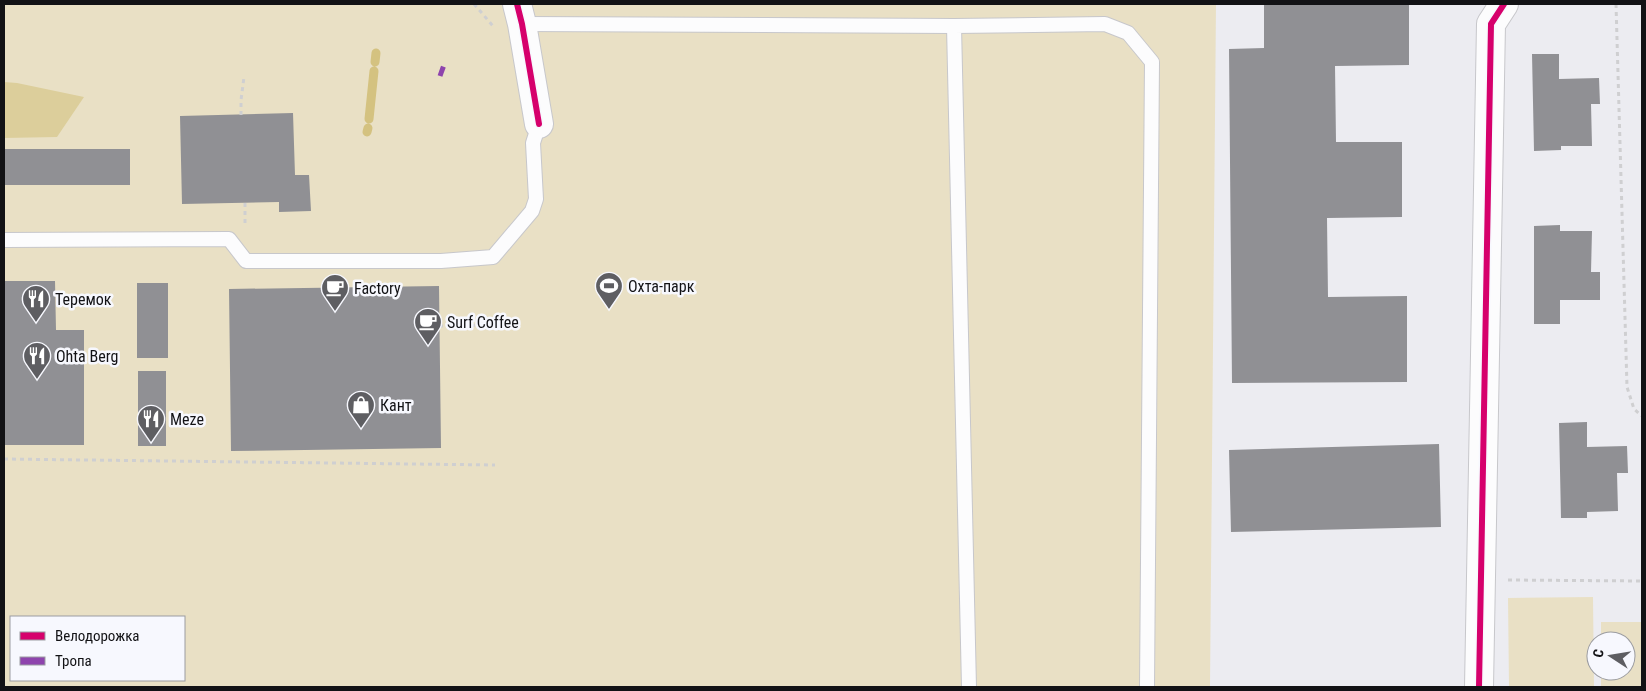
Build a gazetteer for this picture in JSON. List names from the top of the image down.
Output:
{
  "places": {
    "sports": ["Охта-парк"],
    "cafe": ["Factory", "Surf Coffee"],
    "restaurant": ["Теремок", "Ohta Berg", "Meze"],
    "shop": ["Кант"]
  },
  "legend": ["Велодорожка", "Тропа"],
  "north": "left"
}
